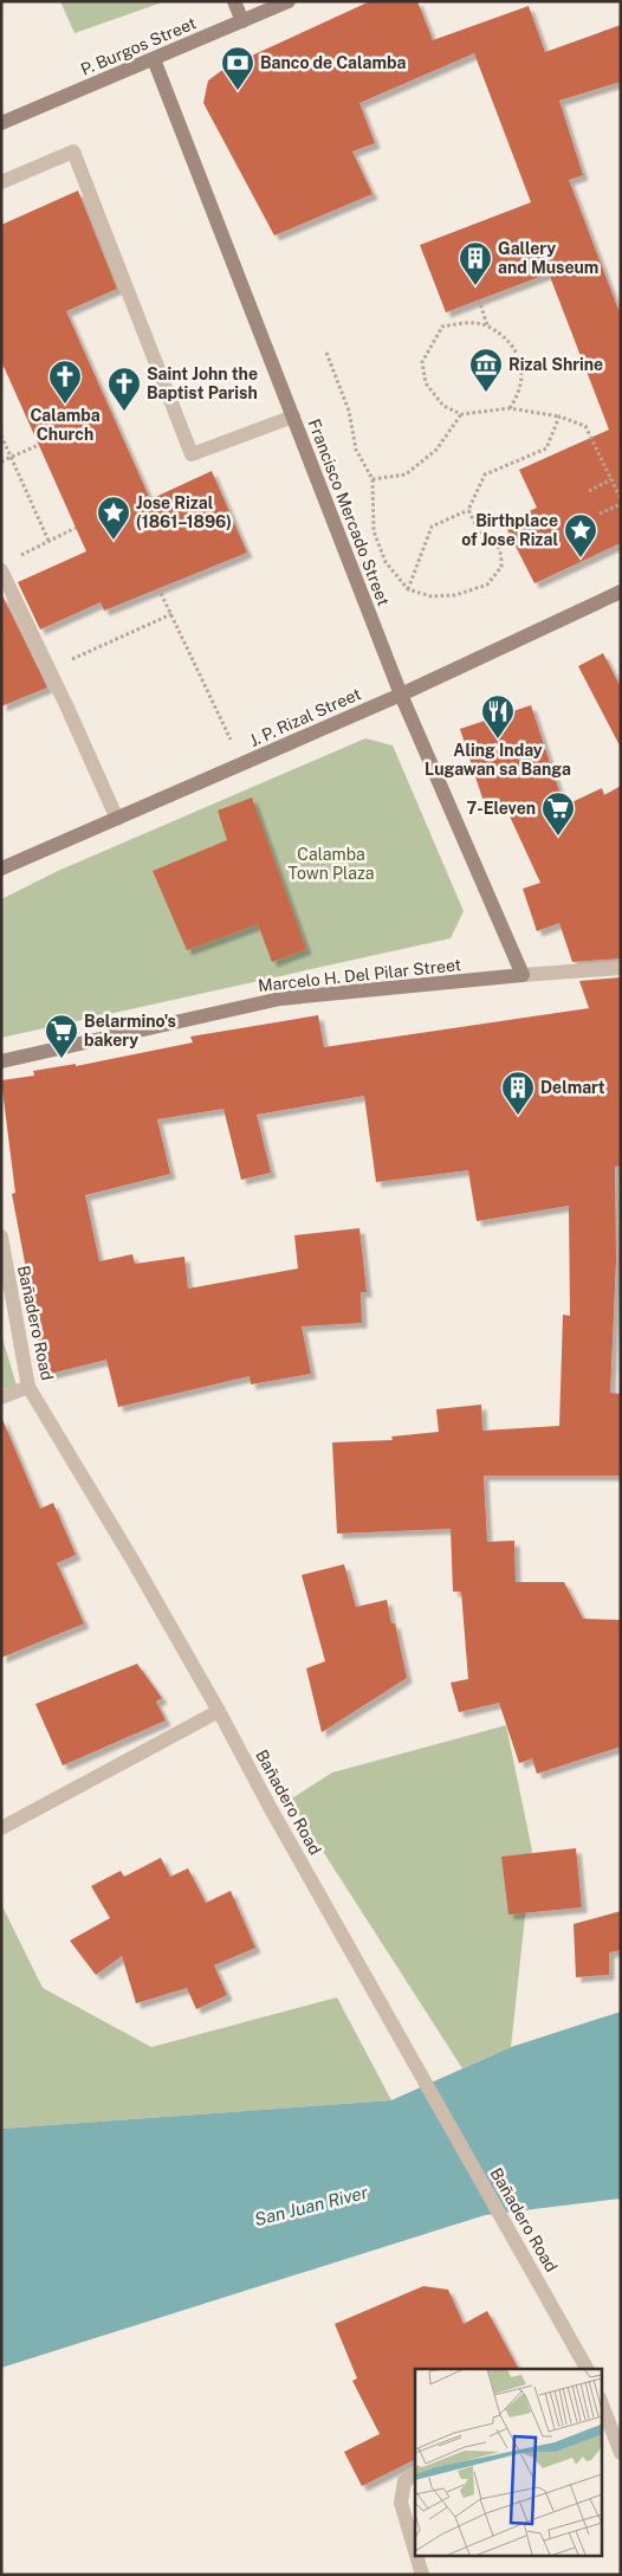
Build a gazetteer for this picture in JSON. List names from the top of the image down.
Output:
{
  "streets": {
    "main road": [
      "P. Burgos Street",
      "Francisco Mercado Street",
      "J. P. Rizal Street",
      "Marcelo H. Del Pilar Street"
    ],
    "street": ["Bañadero Road"]
  },
  "crossings": [
    ["P. Burgos Street", "Francisco Mercado Street"],
    ["Francisco Mercado Street", "J. P. Rizal Street"],
    ["Francisco Mercado Street", "Marcelo H. Del Pilar Street"]
  ],
  "water": ["San Juan River"],
  "parks": ["Calamba Town Plaza"],
  "places": {
    "bank": ["Banco de Calamba"],
    "building": ["Gallery and Museum", "Delmart"],
    "museum": ["Rizal Shrine"],
    "church": ["Calamba Church", "Saint John the Baptist Parish"],
    "place": ["Jose Rizal (1861–1896)", "Birthplace of Jose Rizal"],
    "restaurant": ["Aling Inday Lugawan sa Banga"],
    "supermarket": ["7-Eleven", "Belarmino's bakery"]
  }
}
